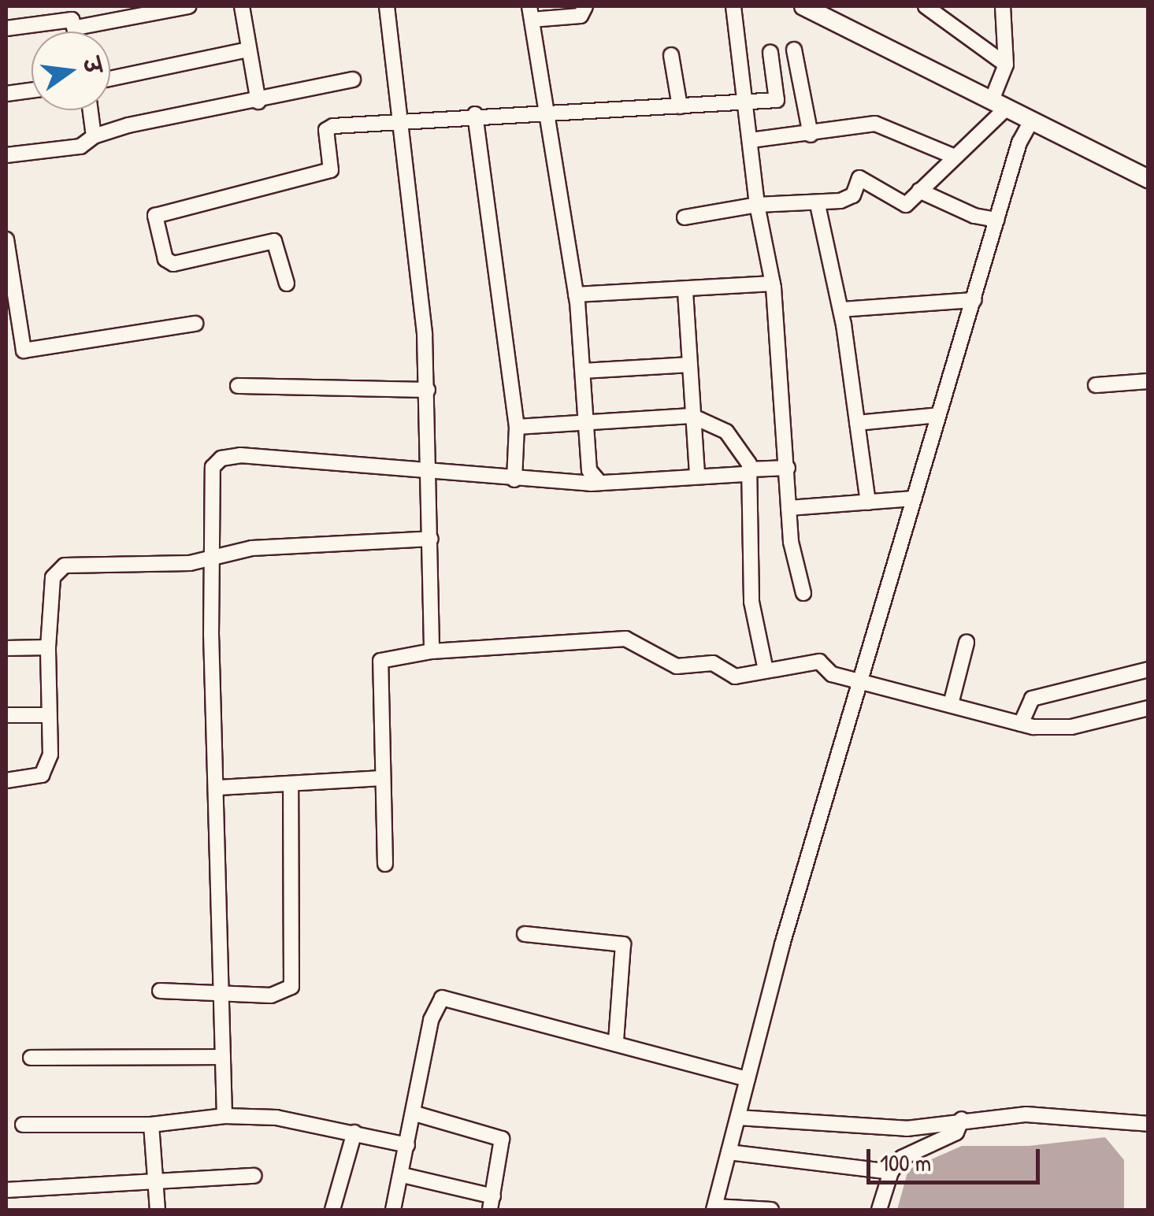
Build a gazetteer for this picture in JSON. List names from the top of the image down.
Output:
{
  "scale_bar": "100 m",
  "north": "right"
}
